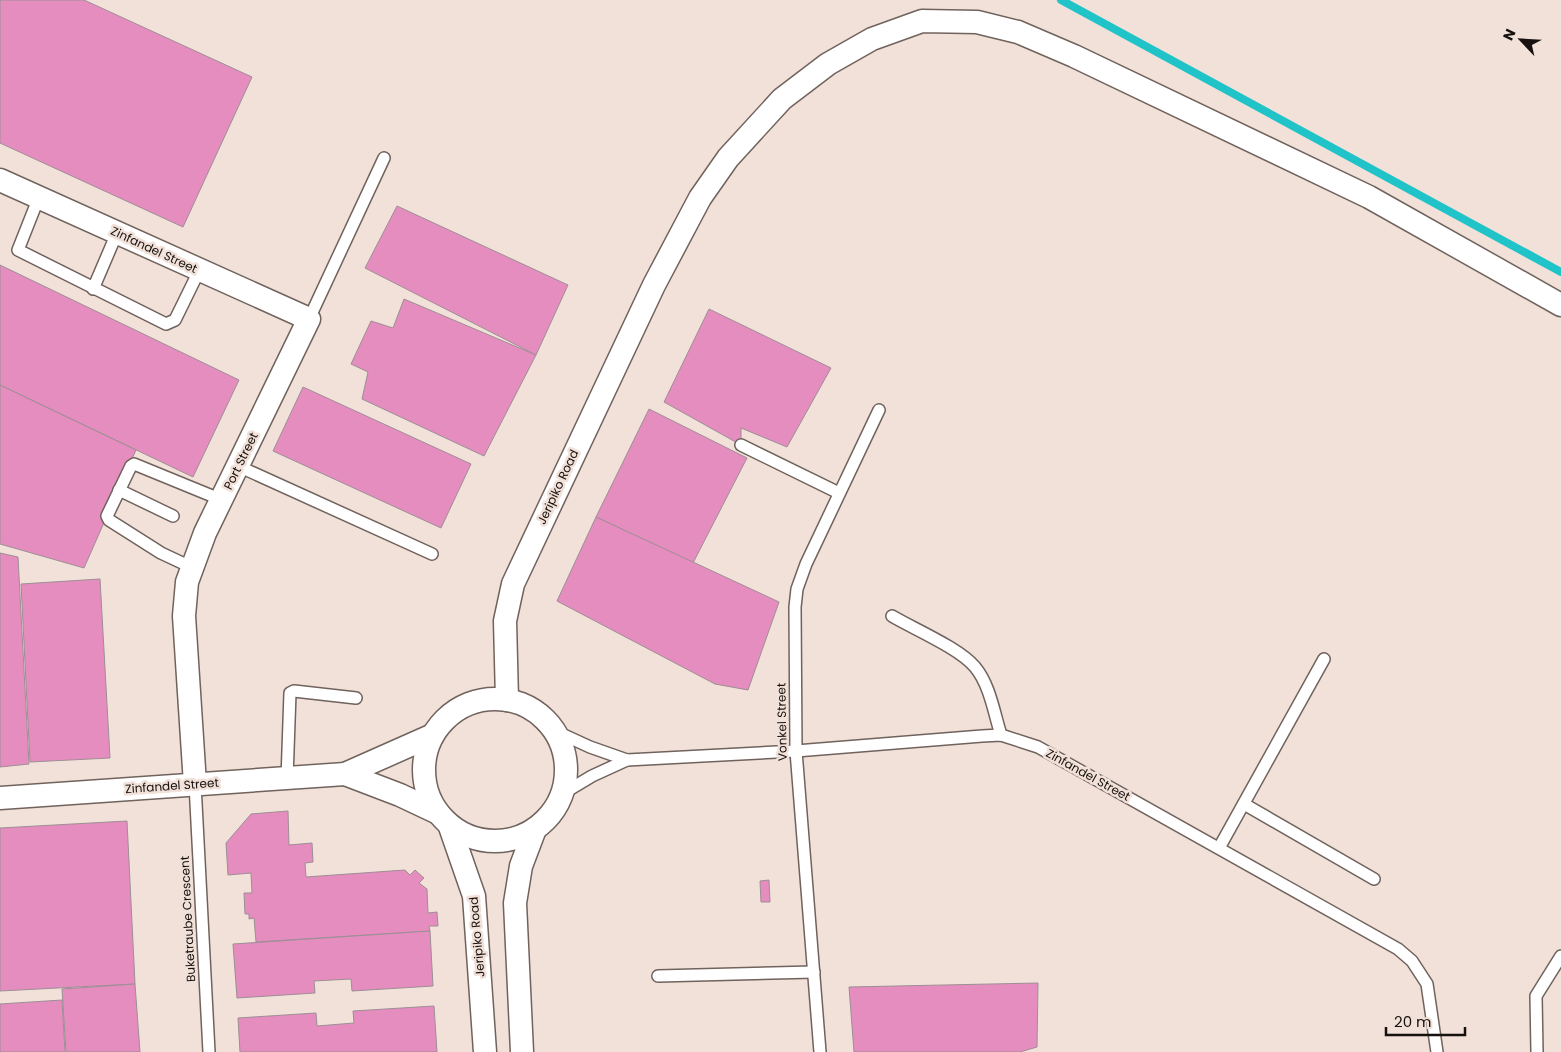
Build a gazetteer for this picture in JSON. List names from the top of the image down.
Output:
{
  "streets": {
    "street": ["Zinfandel Street", "Port Street", "Jeripiko Road"],
    "lane": ["Vonkel Street", "Buketraube Crescent"]
  },
  "crossings": [
    ["Zinfandel Street", "Port Street"],
    ["Zinfandel Street", "Jeripiko Road"],
    ["Zinfandel Street", "Vonkel Street"],
    ["Zinfandel Street", "Buketraube Crescent"],
    ["Port Street", "Buketraube Crescent"]
  ],
  "scale_bar": "20 m",
  "north": "top left"
}
